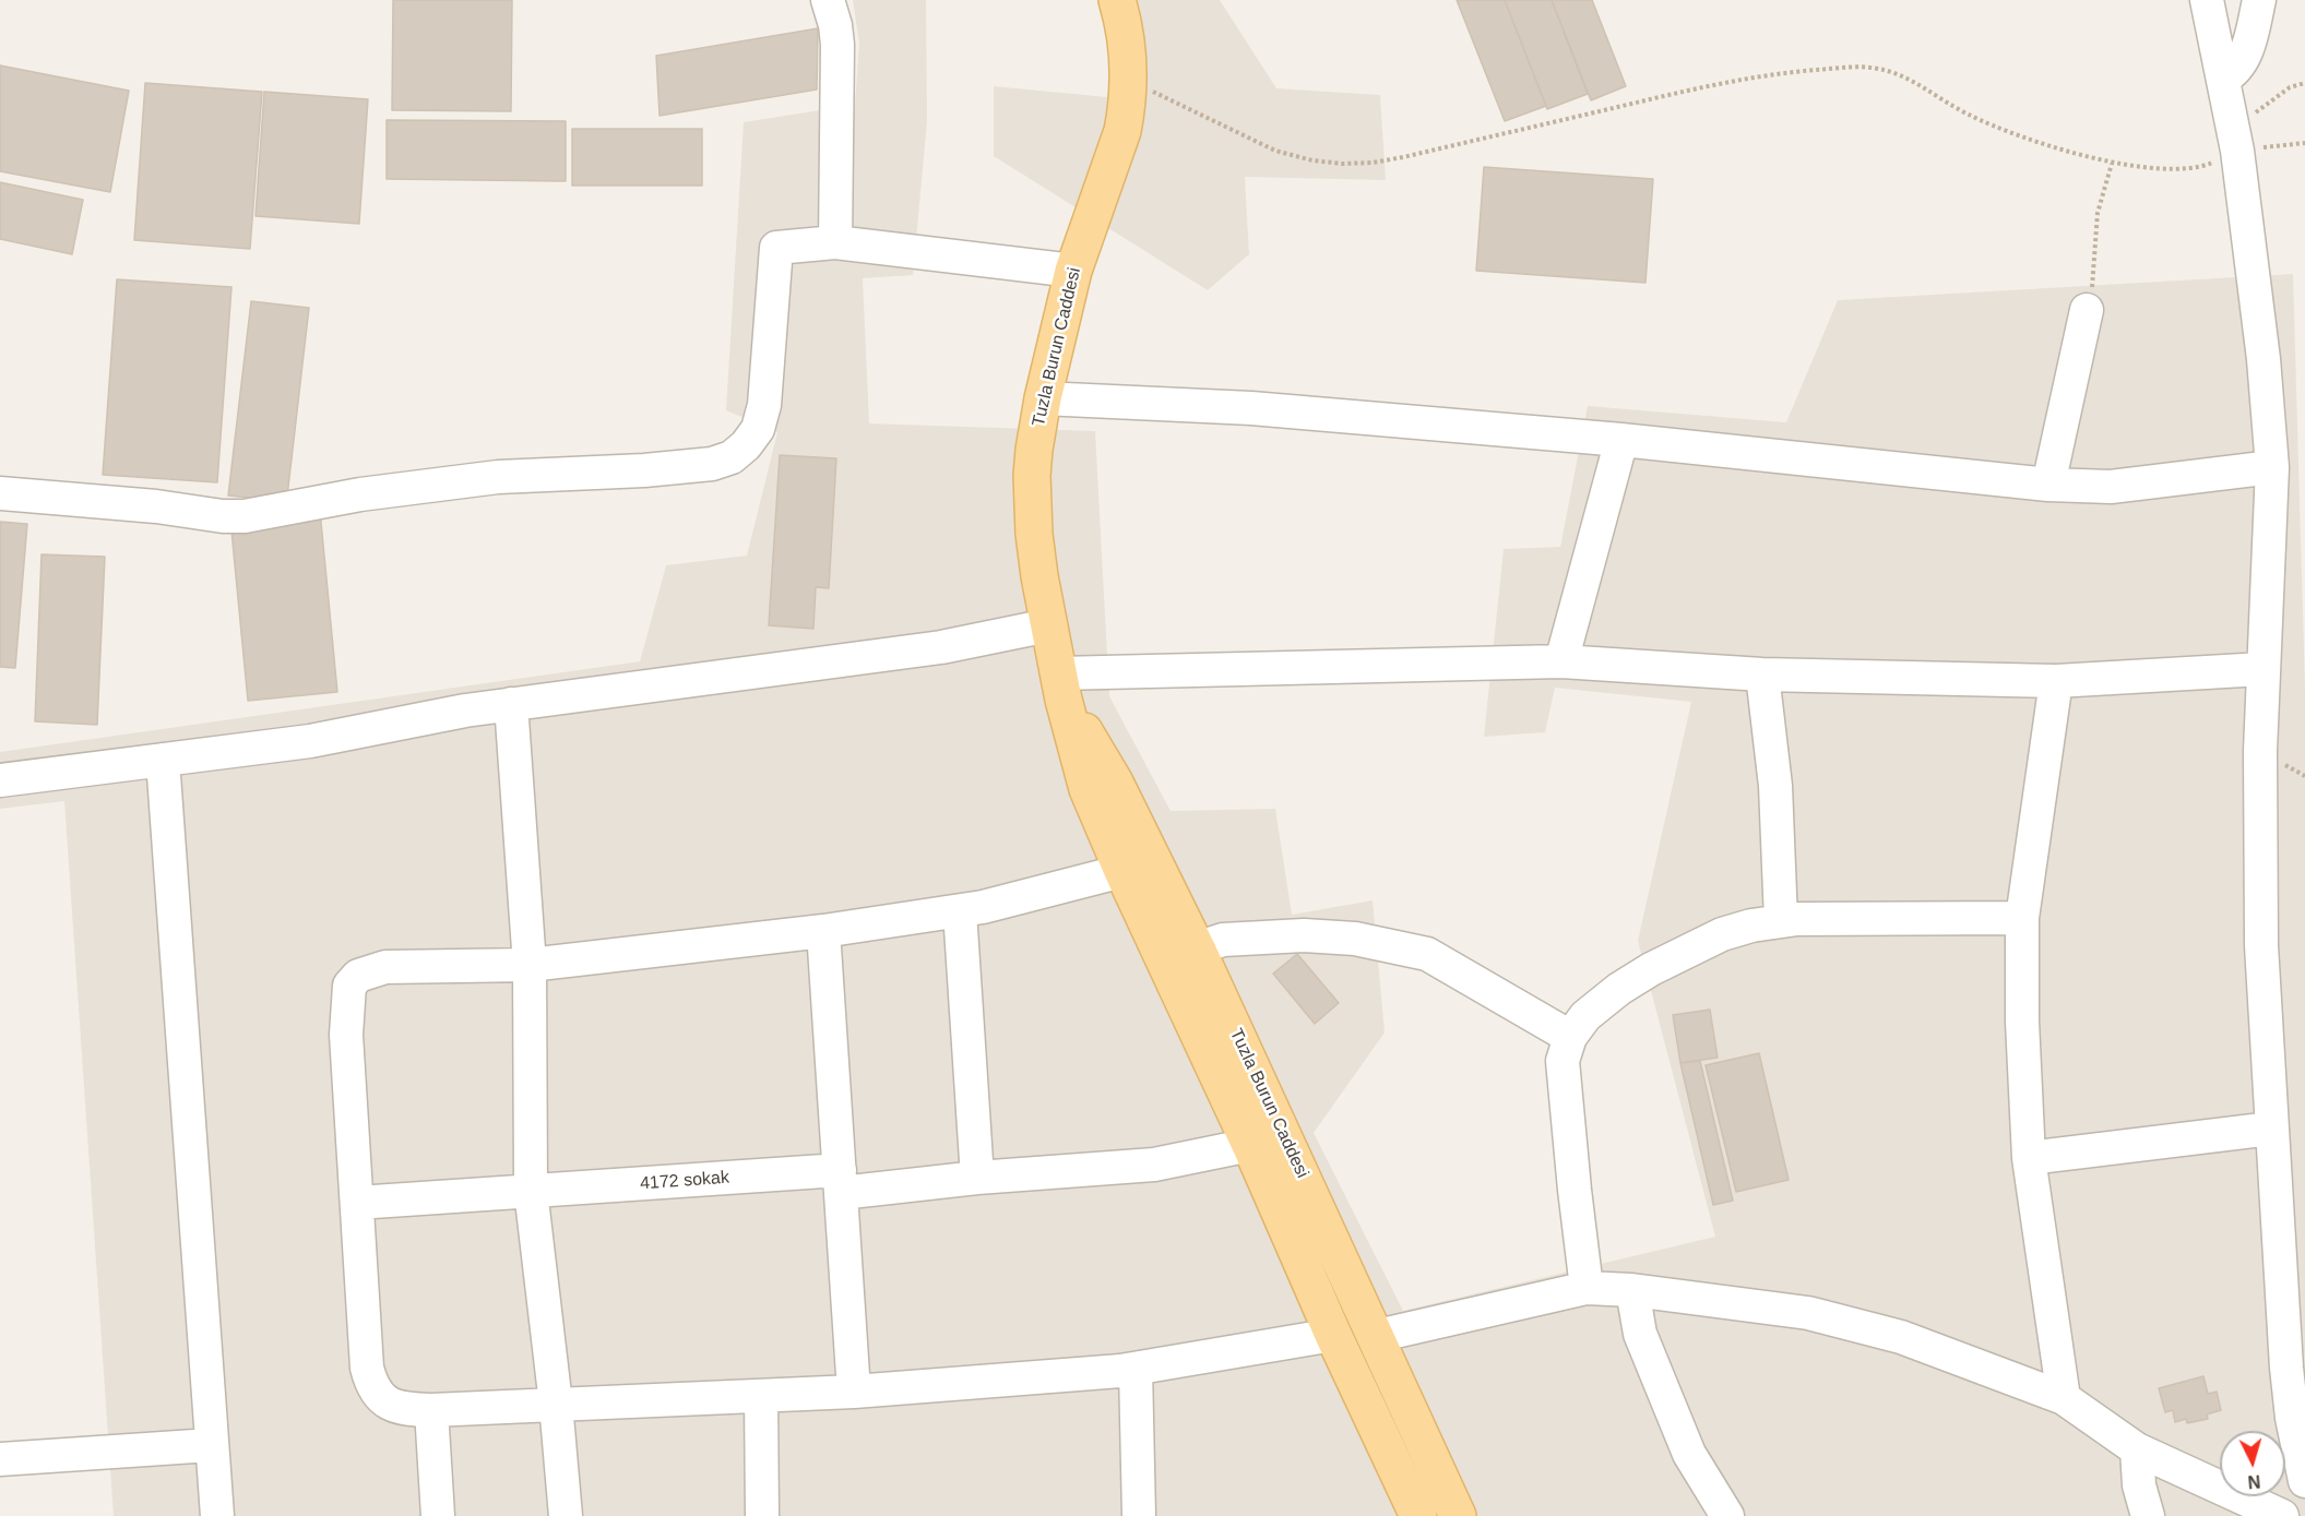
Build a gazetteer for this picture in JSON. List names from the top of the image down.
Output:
{
  "streets": {
    "main road": ["Tuzla Burun Caddesi"],
    "street": ["4172 sokak"]
  },
  "crossings": [
    ["Tuzla Burun Caddesi", "4172 sokak"]
  ],
  "north": "bottom"
}
